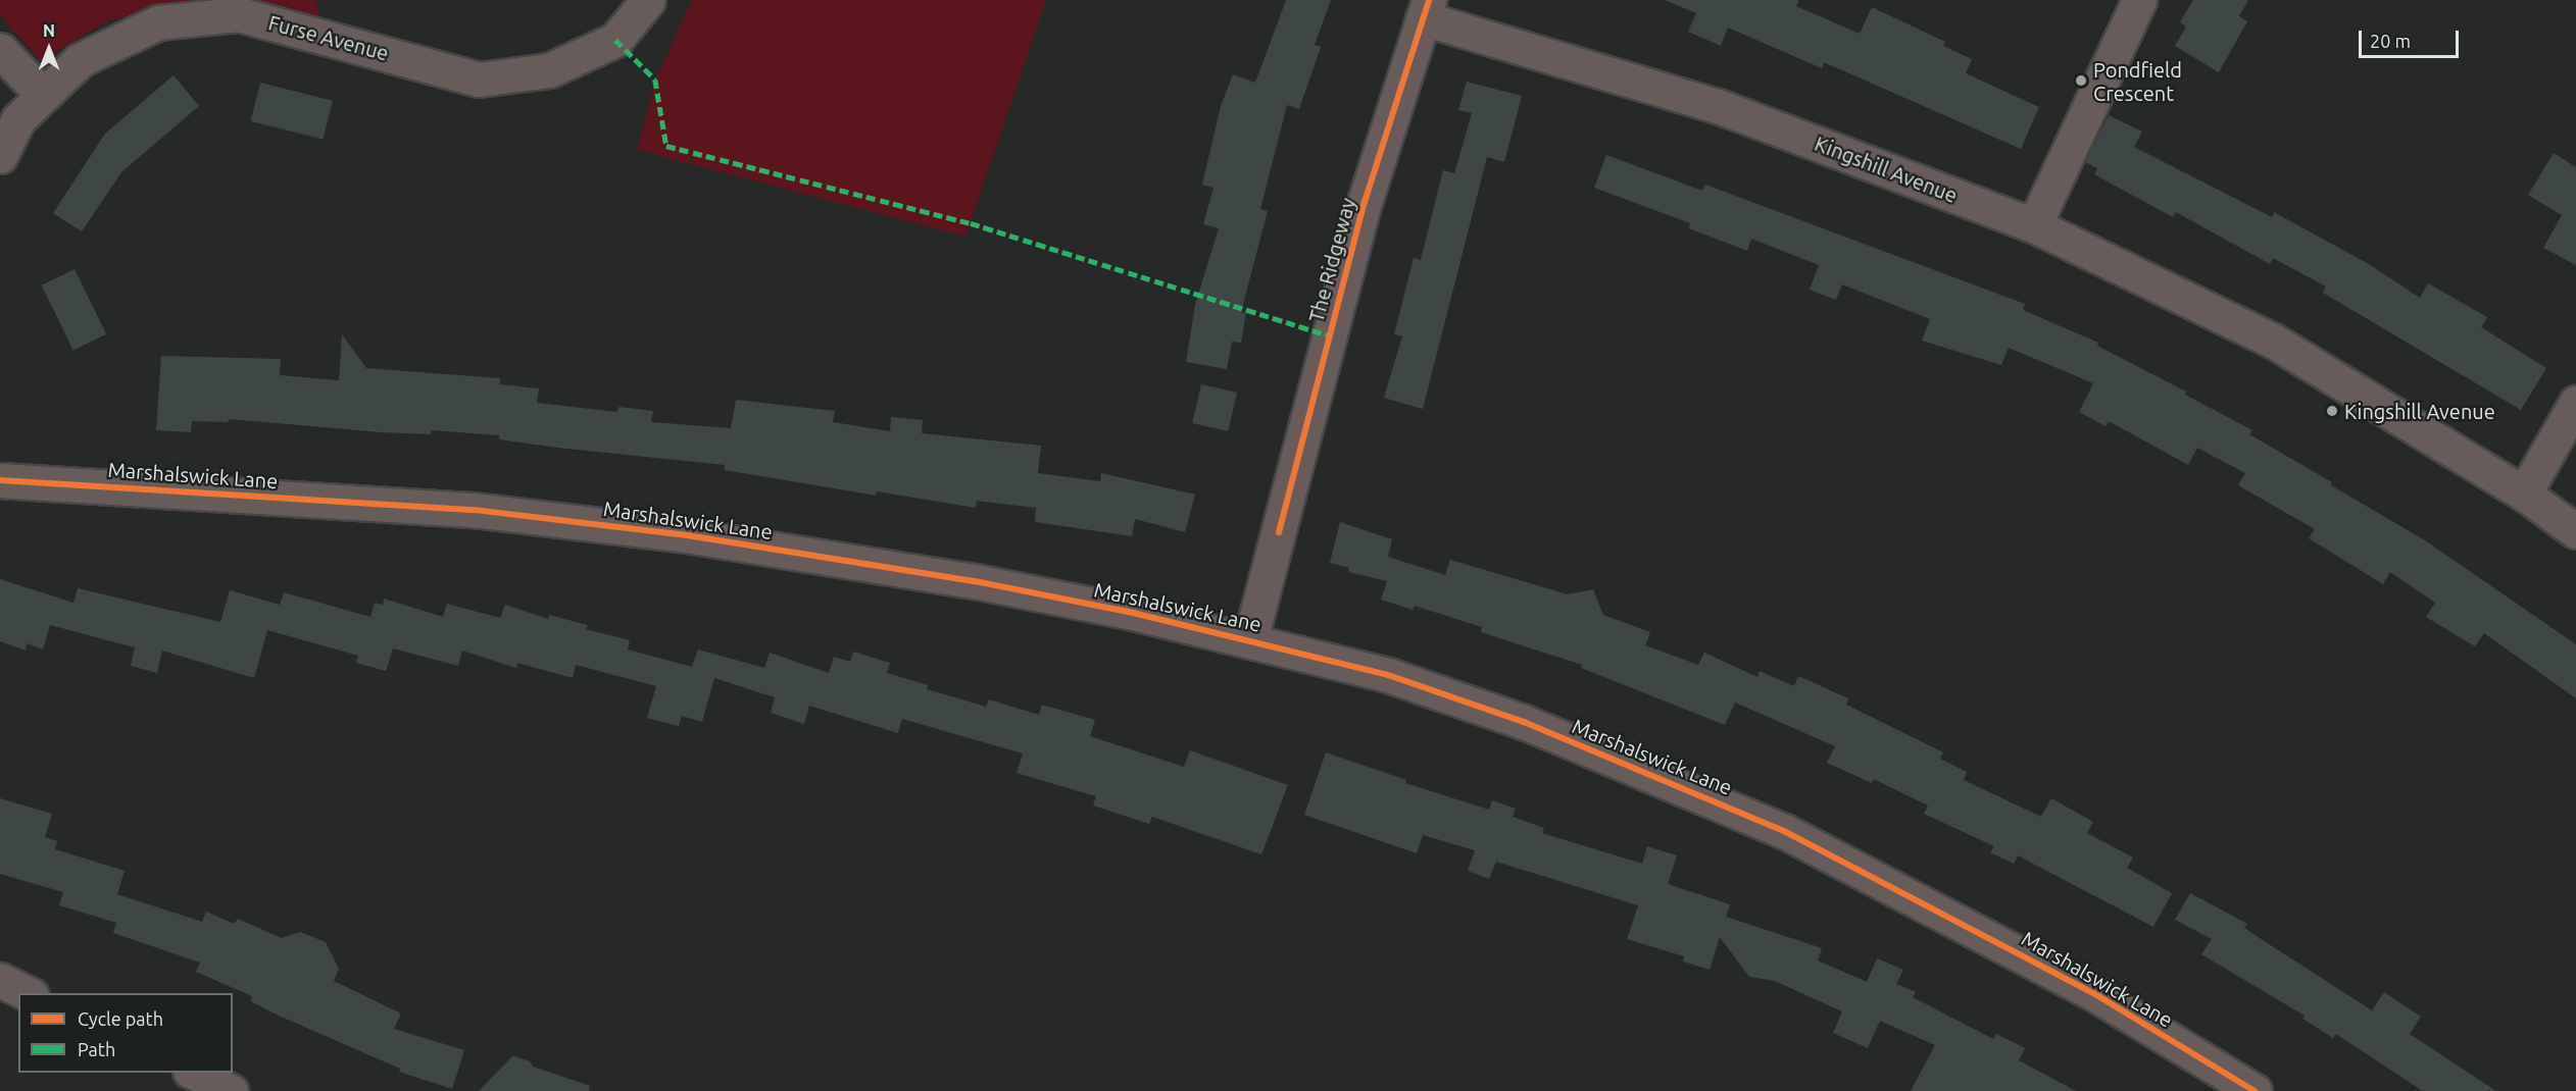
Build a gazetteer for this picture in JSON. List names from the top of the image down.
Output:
{
  "streets": {
    "street": [
      "Furse Avenue",
      "Kingshill Avenue",
      "The Ridgeway",
      "Marshalswick Lane"
    ]
  },
  "crossings": [
    ["Kingshill Avenue", "The Ridgeway"],
    ["The Ridgeway", "Marshalswick Lane"]
  ],
  "places": ["Pondfield Crescent", "Kingshill Avenue"],
  "legend": ["Cycle path", "Path"],
  "scale_bar": "20 m",
  "north": "top"
}
